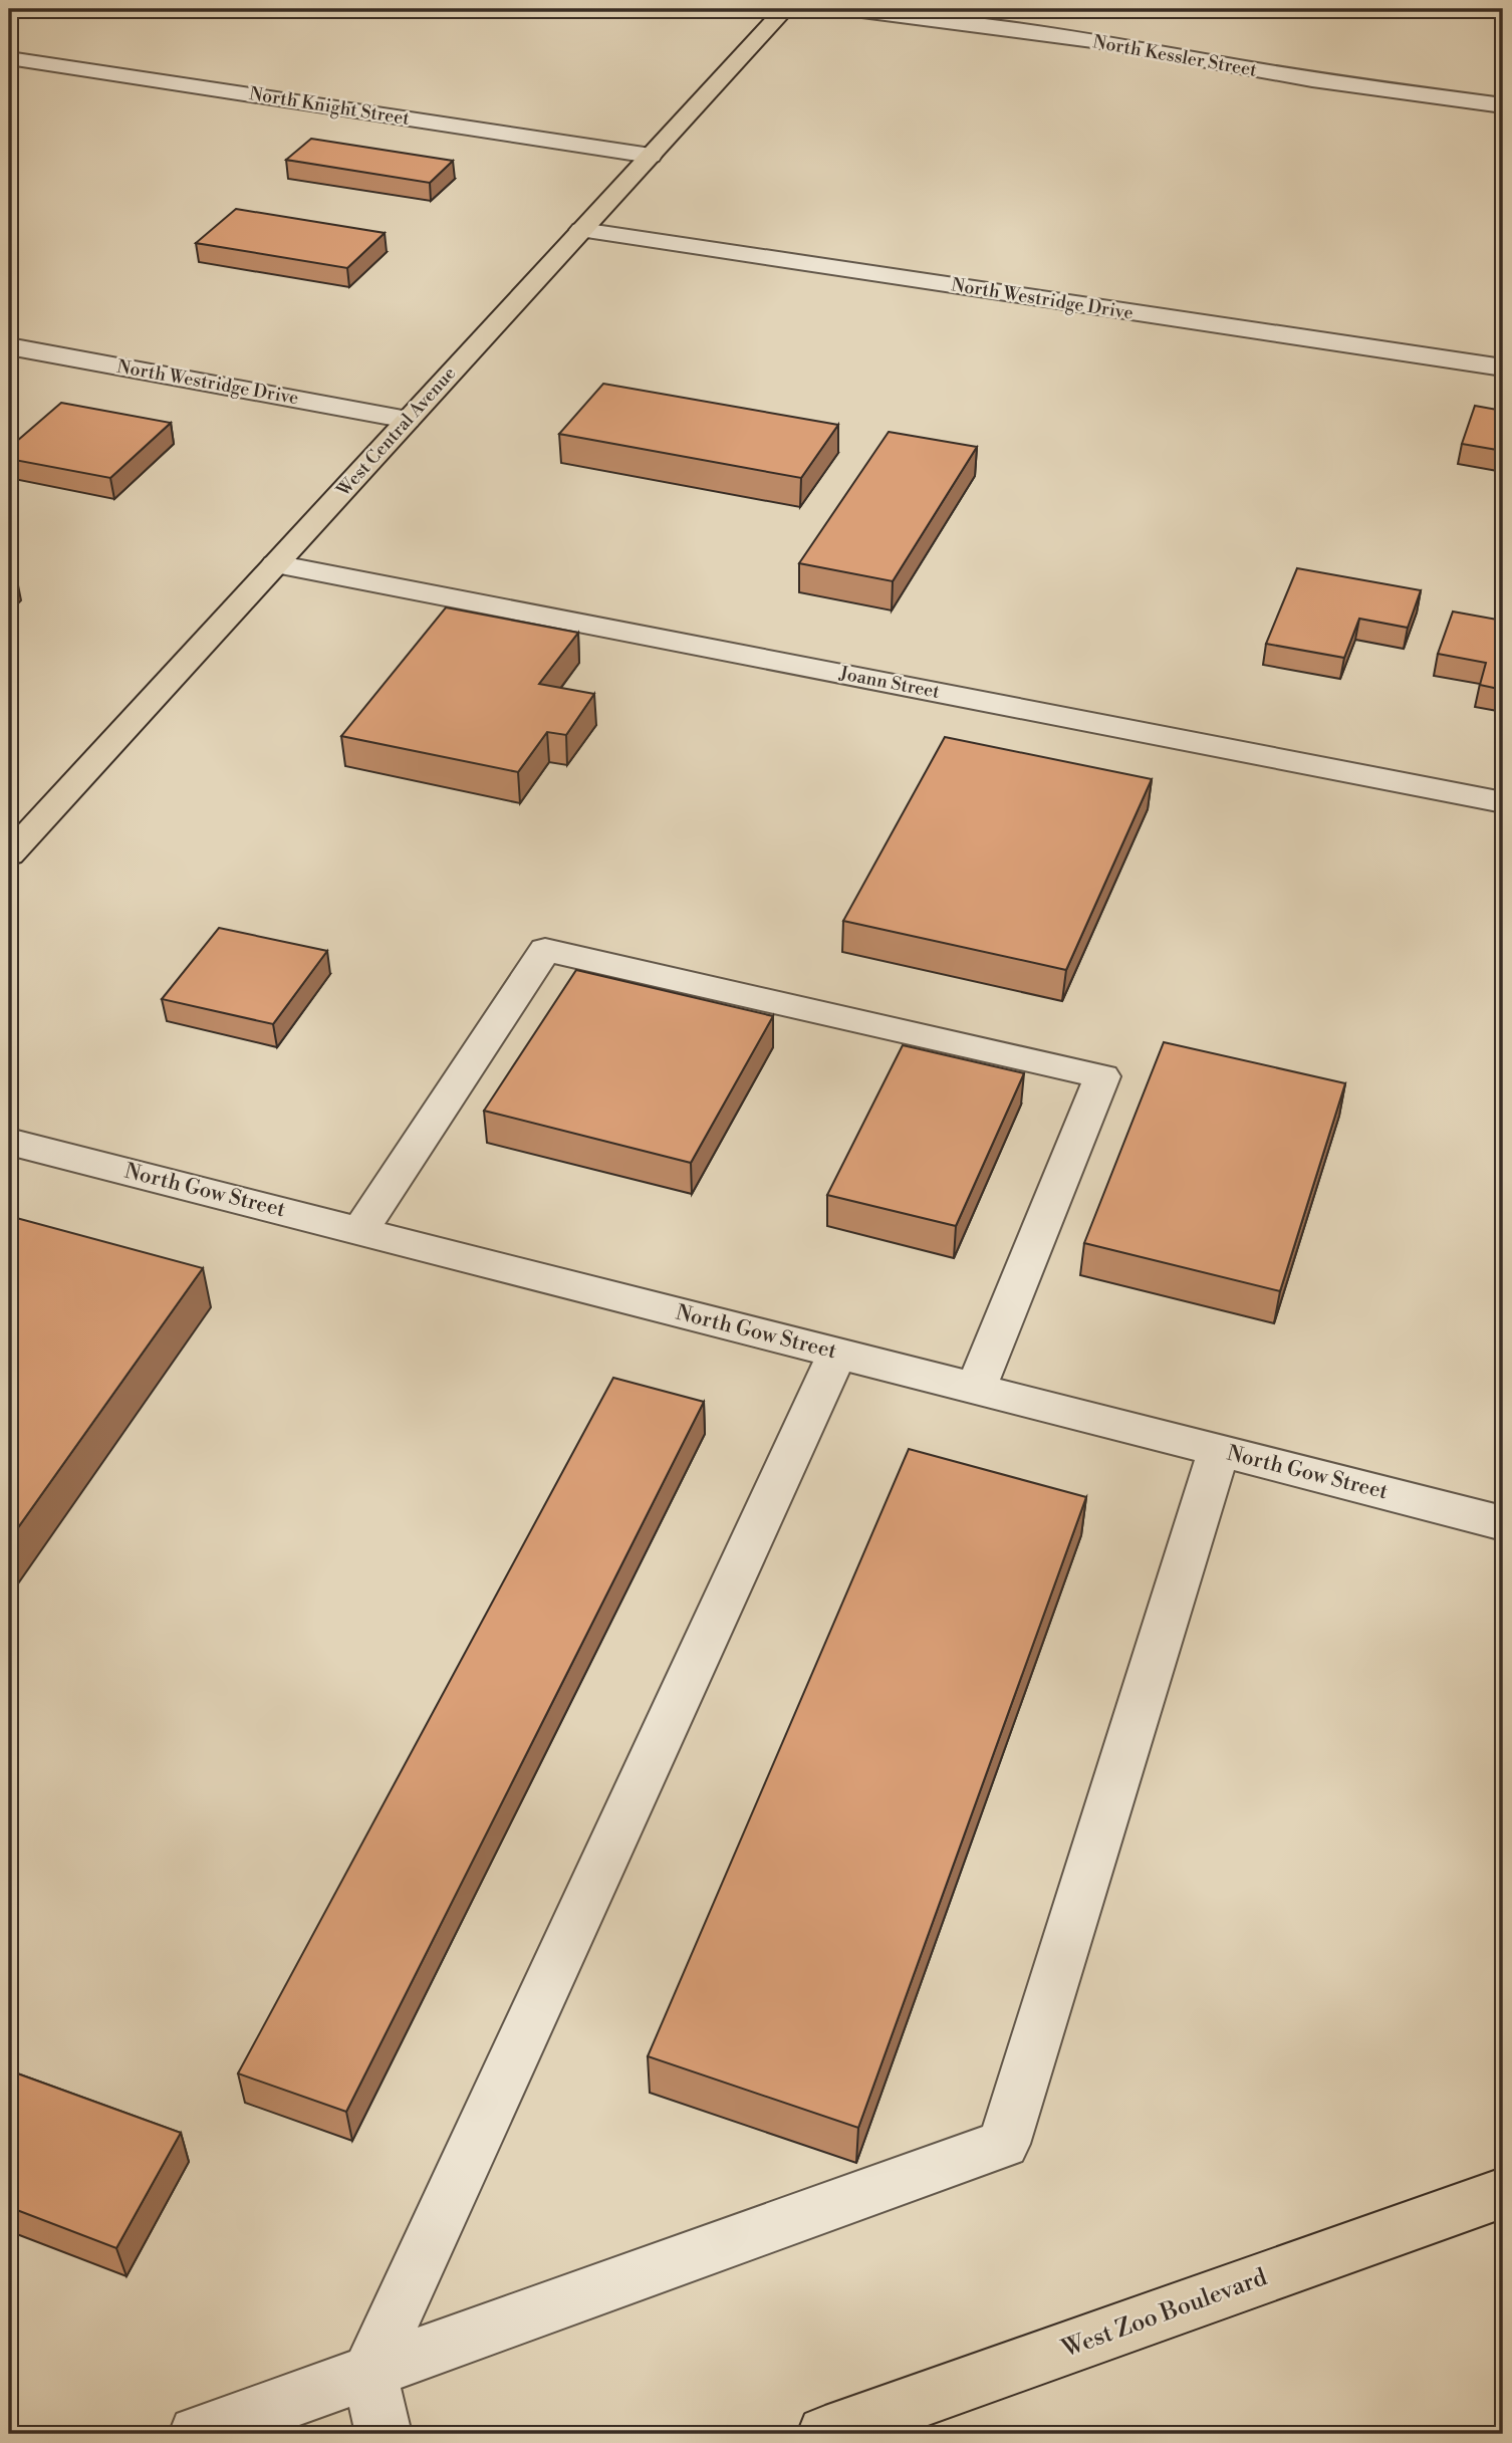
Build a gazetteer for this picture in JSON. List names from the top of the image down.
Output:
{
  "streets": {
    "main road": ["West Central Avenue", "West Zoo Boulevard"],
    "street": [
      "North Kessler Street",
      "North Knight Street",
      "North Westridge Drive",
      "Joann Street",
      "North Gow Street"
    ]
  },
  "crossings": [
    ["North Knight Street", "West Central Avenue"],
    ["North Westridge Drive", "West Central Avenue"],
    ["West Central Avenue", "Joann Street"]
  ]
}
